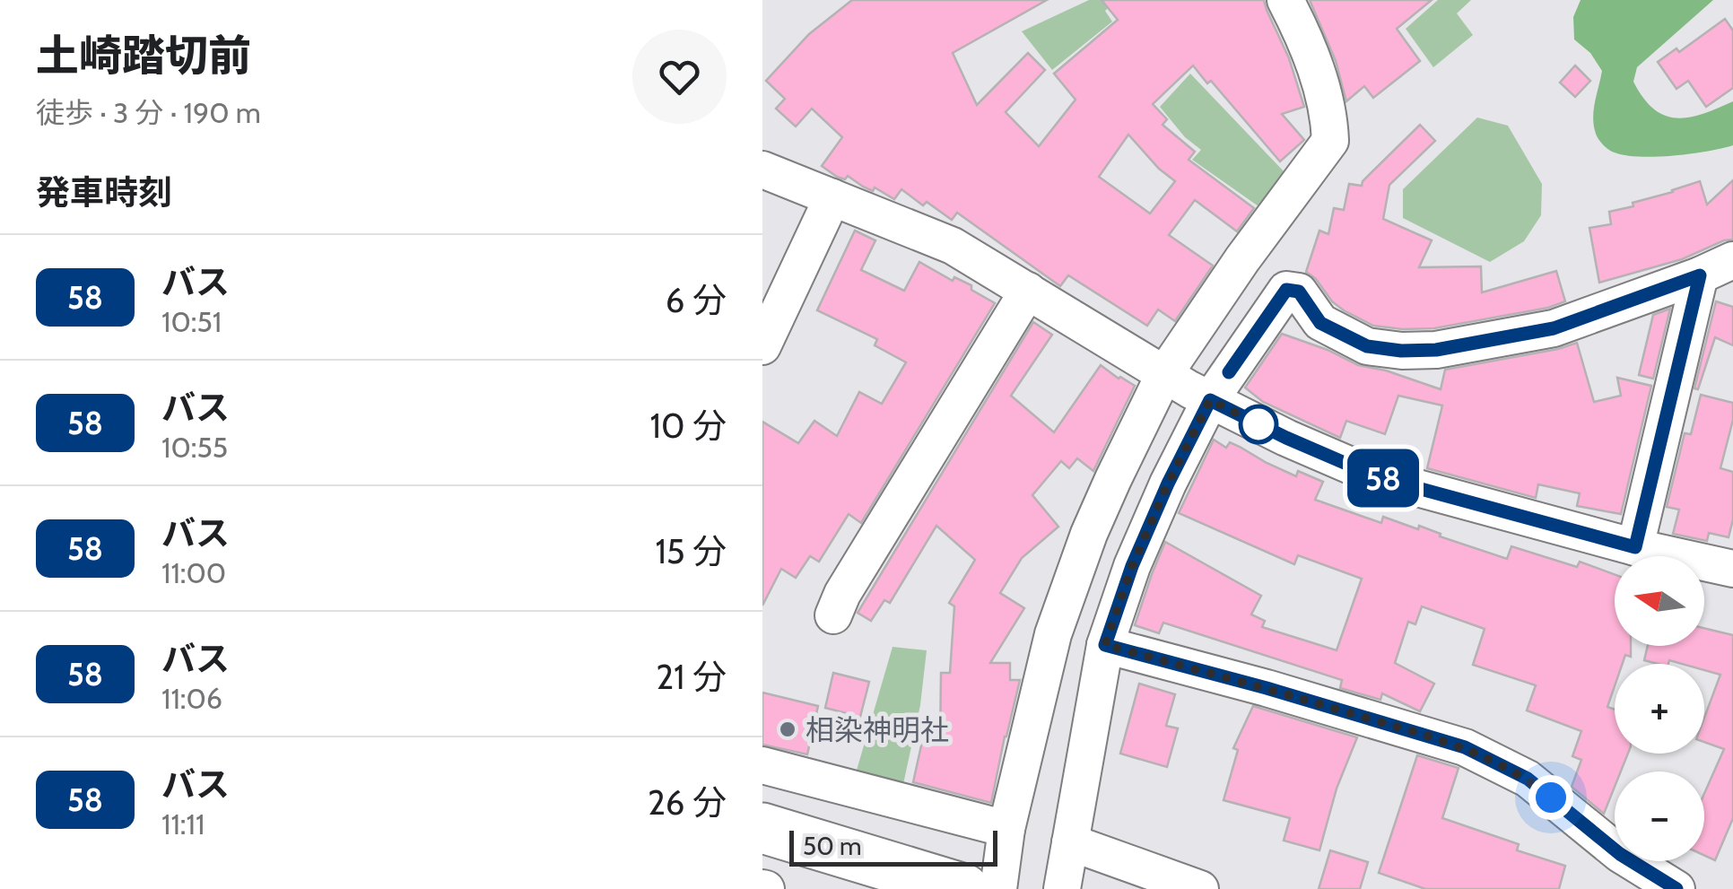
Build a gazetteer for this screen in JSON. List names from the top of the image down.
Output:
{
  "places": ["相染神明社"],
  "lines": ["bus line 58"],
  "scale_bar": "50 m",
  "north": "left",
  "page": {
    "heading": [
      ["土崎踏切前", "徒歩 · 3 分 · 190 m"],
      "発車時刻"
    ],
    "on_map": "58",
    "list": [
      {
        "mark": "58",
        "name": "バス",
        "note": "10:51",
        "value": "6 分"
      },
      {
        "mark": "58",
        "name": "バス",
        "note": "10:55",
        "value": "10 分"
      },
      {
        "mark": "58",
        "name": "バス",
        "note": "11:00",
        "value": "15 分"
      },
      {
        "mark": "58",
        "name": "バス",
        "note": "11:06",
        "value": "21 分"
      },
      {
        "mark": "58",
        "name": "バス",
        "note": "11:11",
        "value": "26 分"
      }
    ],
    "map_buttons": ["+", "−"],
    "scale": "50 m"
  }
}
